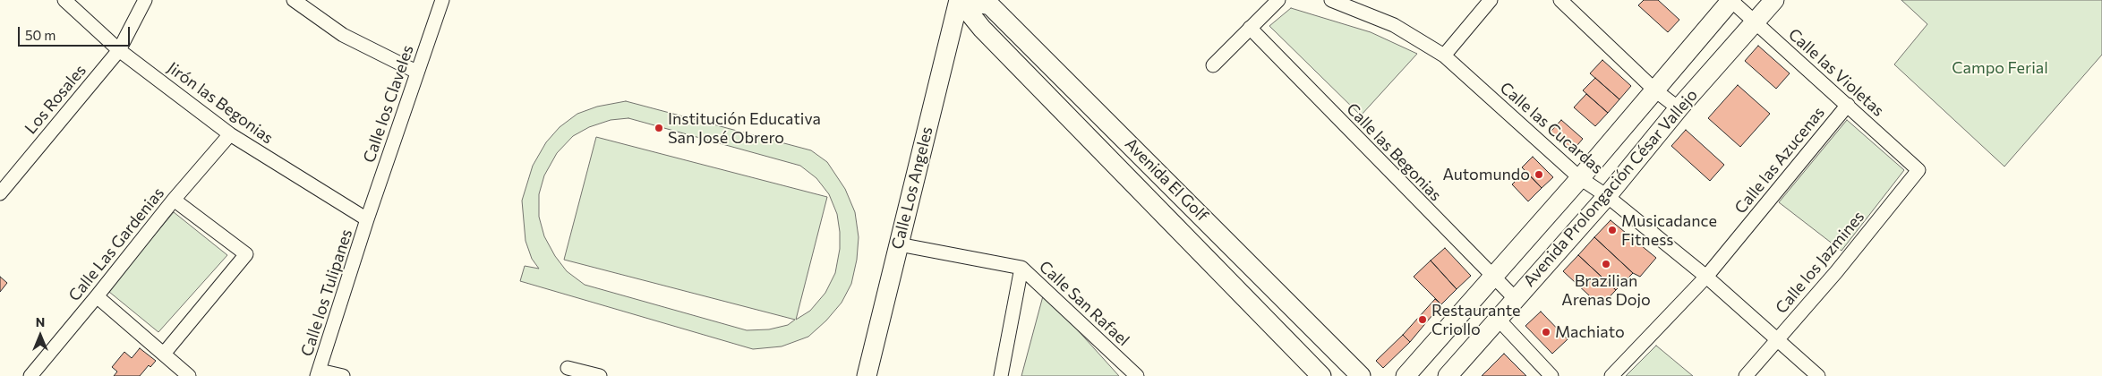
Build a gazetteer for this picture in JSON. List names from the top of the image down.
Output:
{
  "streets": {
    "street": [
      "Calle las Violetas",
      "Los Rosales",
      "Jirón las Begonias",
      "Calle los Claveles",
      "Calle las Cucardas",
      "Calle las Begonias",
      "Calle las Azucenas",
      "Avenida El Golf",
      "Calle Los Angeles",
      "Avenida Prolongación César Vallejo",
      "Calle Las Gardenias",
      "Calle los Jazmines",
      "Calle los Tulipanes",
      "Calle San Rafael"
    ]
  },
  "crossings": [
    ["Calle las Violetas", "Calle las Azucenas"],
    ["Calle las Violetas", "Avenida Prolongación César Vallejo"],
    ["Calle las Violetas", "Calle los Jazmines"],
    ["Los Rosales", "Jirón las Begonias"],
    ["Jirón las Begonias", "Calle los Claveles"],
    ["Jirón las Begonias", "Calle Las Gardenias"],
    ["Jirón las Begonias", "Calle los Tulipanes"],
    ["Calle los Claveles", "Calle los Tulipanes"],
    ["Calle las Cucardas", "Calle las Azucenas"],
    ["Calle las Cucardas", "Avenida Prolongación César Vallejo"],
    ["Calle las Cucardas", "Calle los Jazmines"],
    ["Calle las Begonias", "Avenida Prolongación César Vallejo"],
    ["Avenida El Golf", "Calle Los Angeles"],
    ["Calle Los Angeles", "Calle San Rafael"]
  ],
  "parks": ["Campo Ferial"],
  "places": [
    "Institución Educativa San José Obrero",
    "Automundo",
    "Musicadance Fitness",
    "Brazilian Arenas Dojo",
    "Restaurante Criollo",
    "Machiato"
  ],
  "scale_bar": "50 m",
  "north": "top"
}
